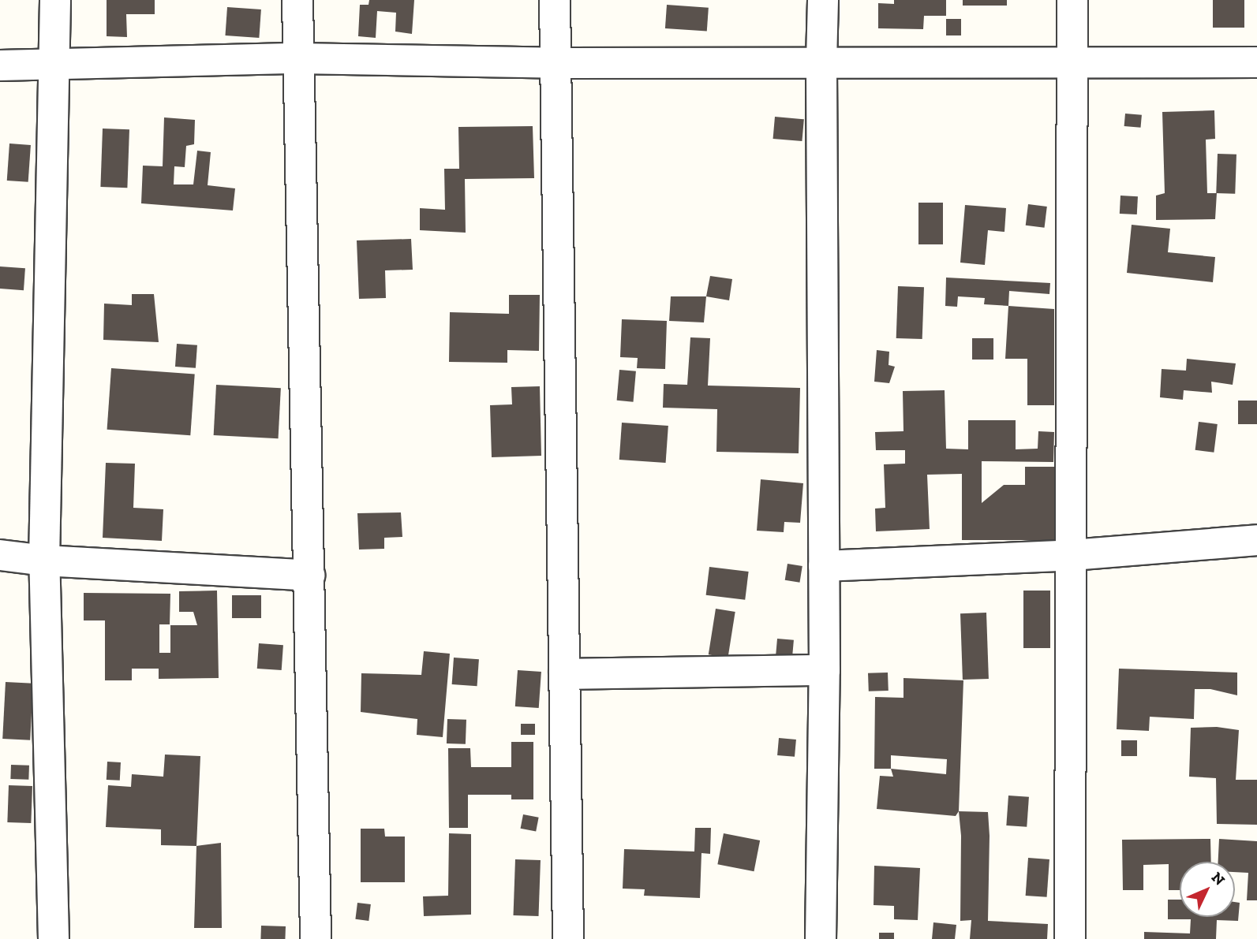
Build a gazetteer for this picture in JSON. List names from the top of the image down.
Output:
{
  "north": "top right"
}
